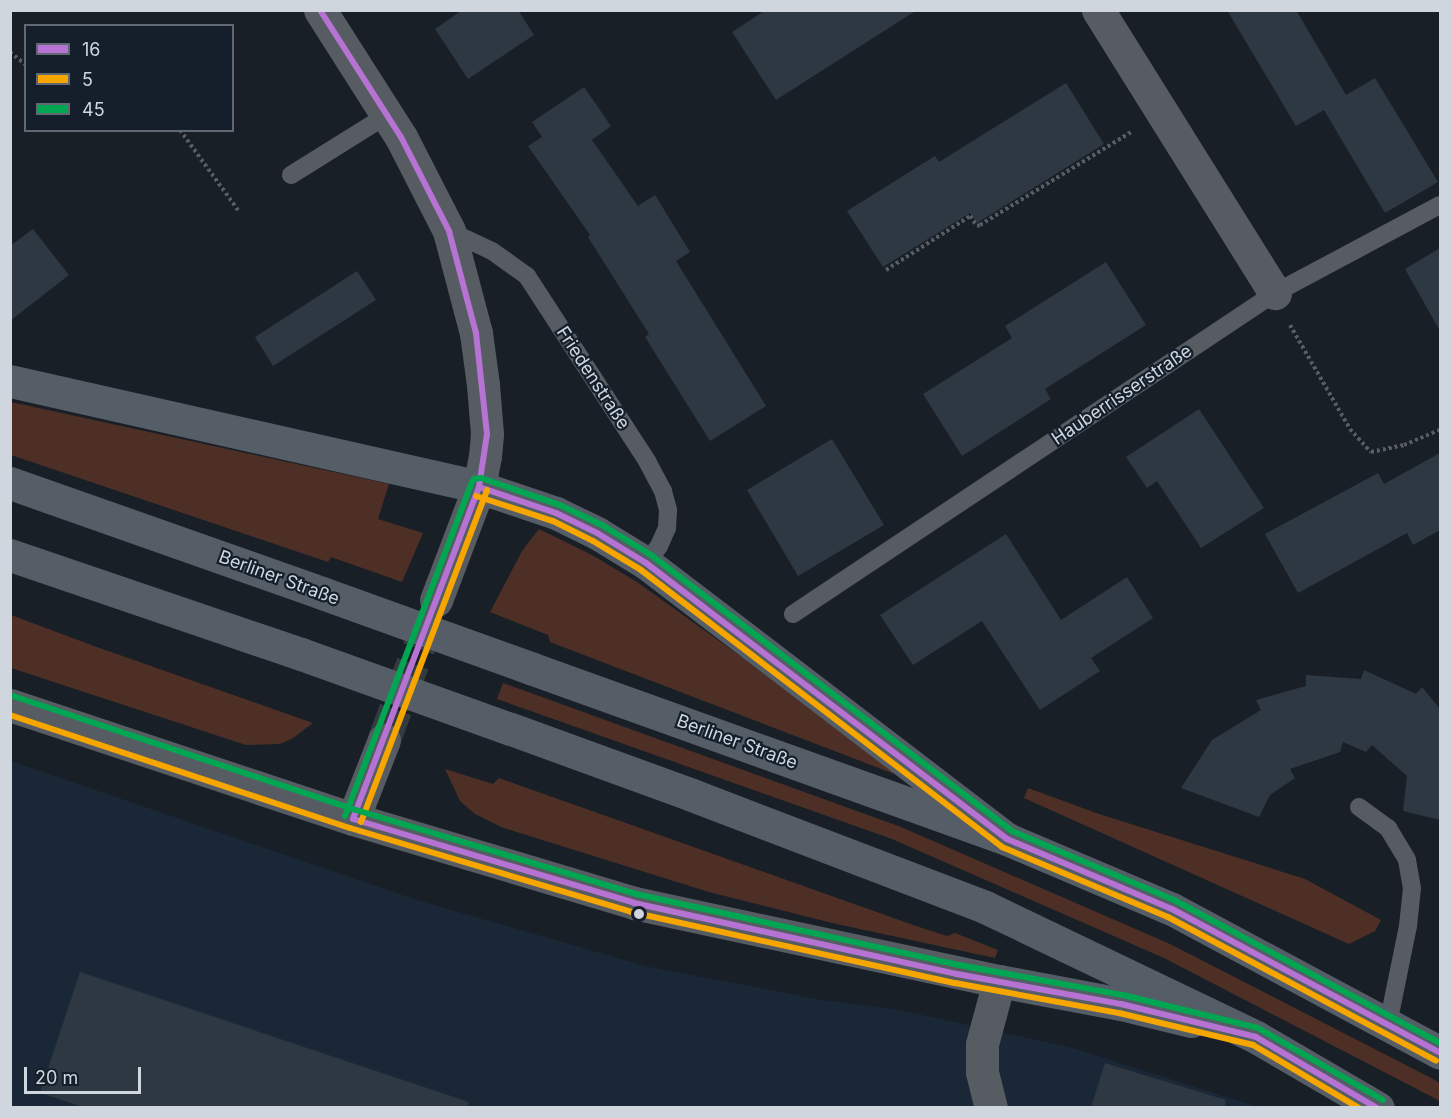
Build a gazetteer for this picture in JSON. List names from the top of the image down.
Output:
{
  "streets": {
    "main road": ["Berliner Straße"],
    "lane": ["Friedenstraße", "Hauberrisserstraße"]
  },
  "lines": ["transit line 16", "transit line 45", "transit line 5"],
  "legend": ["16", "5", "45"],
  "scale_bar": "20 m"
}
